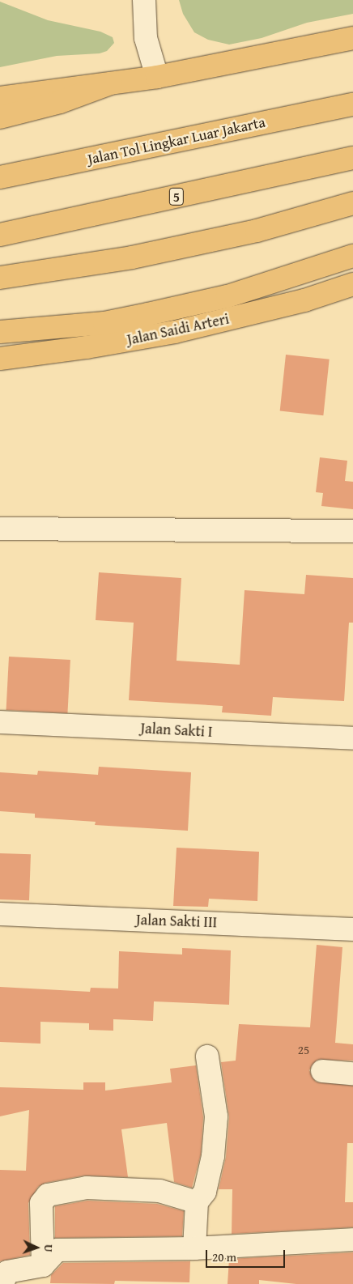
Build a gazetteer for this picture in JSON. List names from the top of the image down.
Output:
{
  "streets": {
    "main road": ["Jalan Tol Lingkar Luar Jakarta", "5", "Jalan Saidi Arteri"],
    "street": ["Jalan Sakti I", "Jalan Sakti III"]
  },
  "house_numbers": ["25"],
  "scale_bar": "20 m",
  "north": "right"
}
